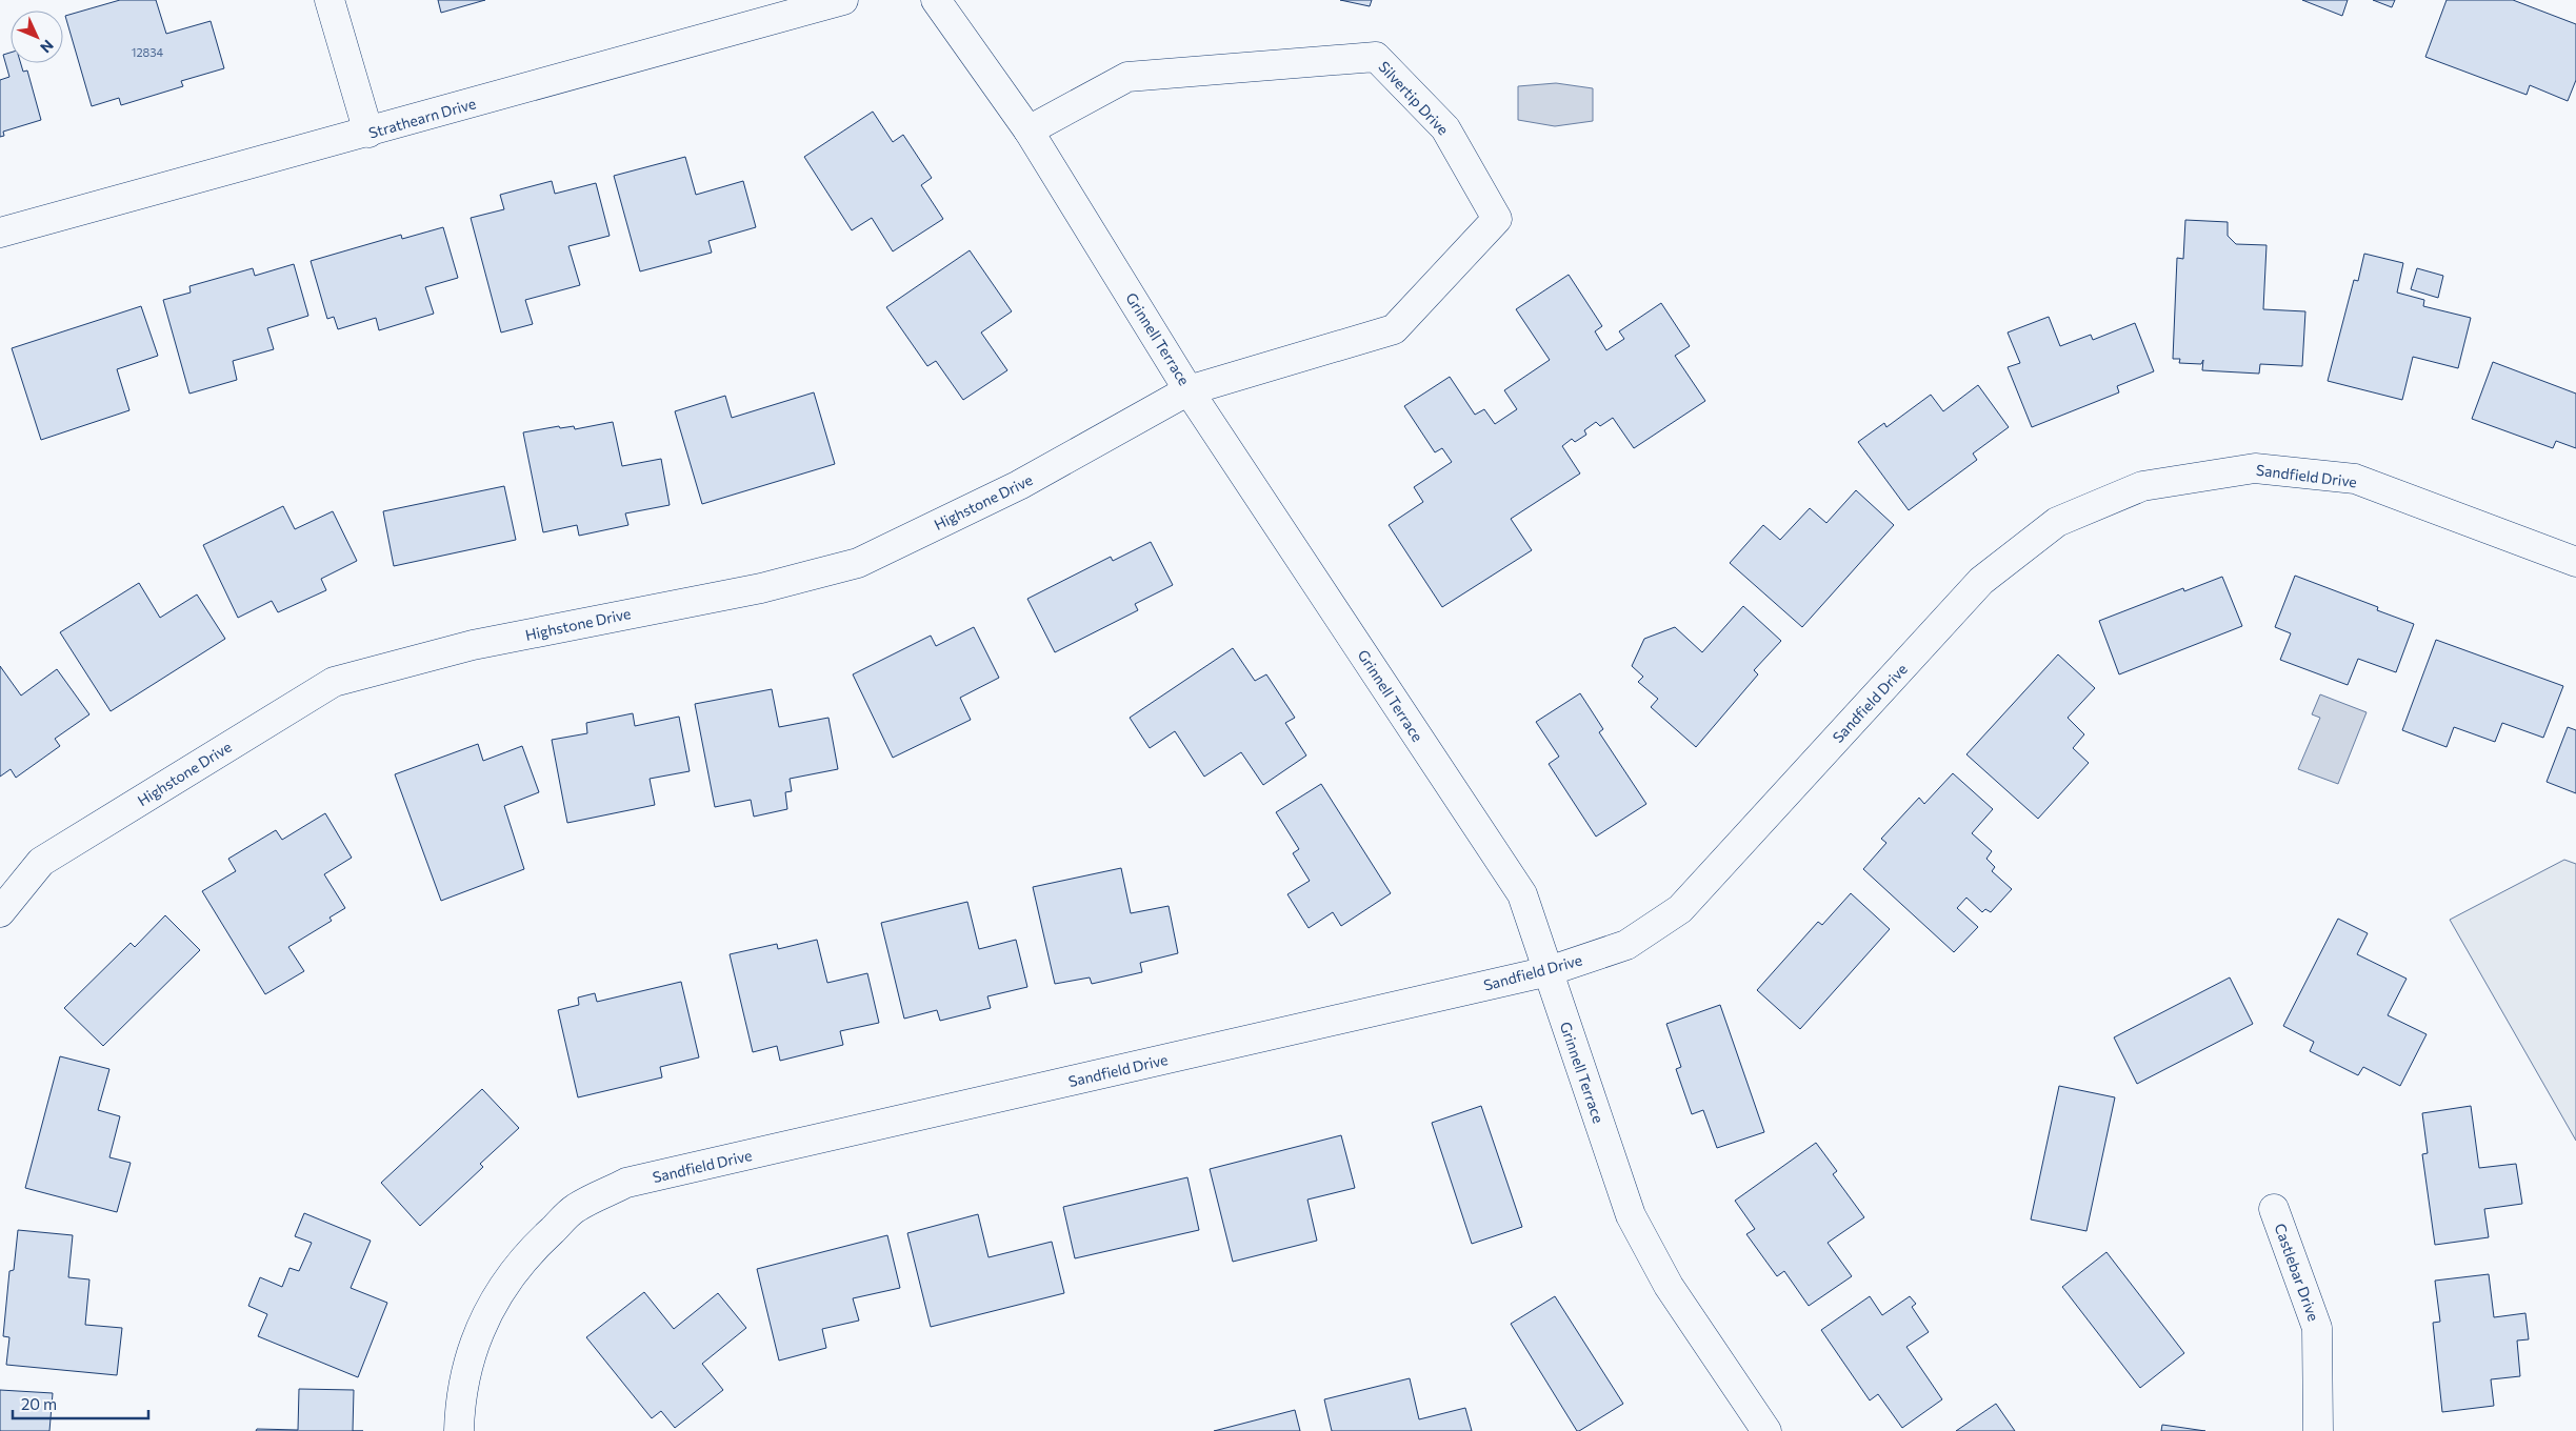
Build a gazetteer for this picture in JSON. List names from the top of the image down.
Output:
{
  "streets": {
    "street": [
      "Silvertip Drive",
      "Strathearn Drive",
      "Grinnell Terrace",
      "Sandfield Drive",
      "Highstone Drive",
      "Castlebar Drive"
    ]
  },
  "crossings": [
    ["Silvertip Drive", "Grinnell Terrace"],
    ["Silvertip Drive", "Highstone Drive"],
    ["Grinnell Terrace", "Sandfield Drive"],
    ["Grinnell Terrace", "Highstone Drive"]
  ],
  "house_numbers": ["12834"],
  "scale_bar": "20 m",
  "north": "bottom right"
}
